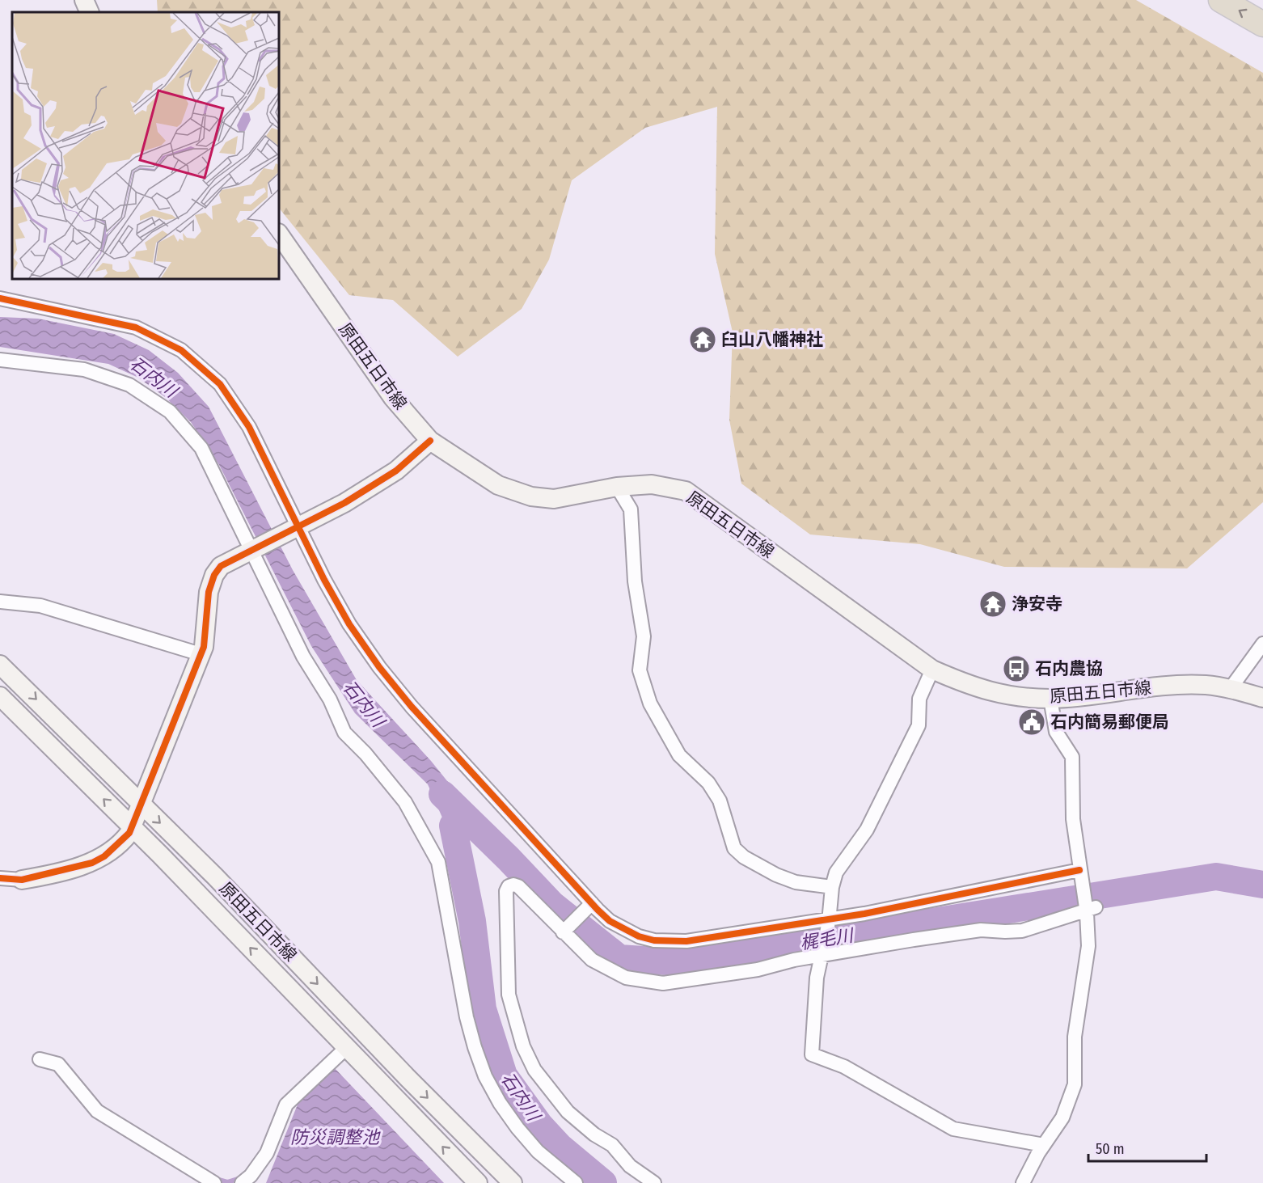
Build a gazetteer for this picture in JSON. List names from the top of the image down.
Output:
{
  "streets": {
    "main road": ["原田五日市線"]
  },
  "water": ["石内川", "梶毛川", "防災調整池"],
  "places": {
    "temple": ["臼山八幡神社", "浄安寺"],
    "bus stop": ["石内農協"],
    "public building": ["石内簡易郵便局"]
  },
  "scale_bar": "50 m"
}
